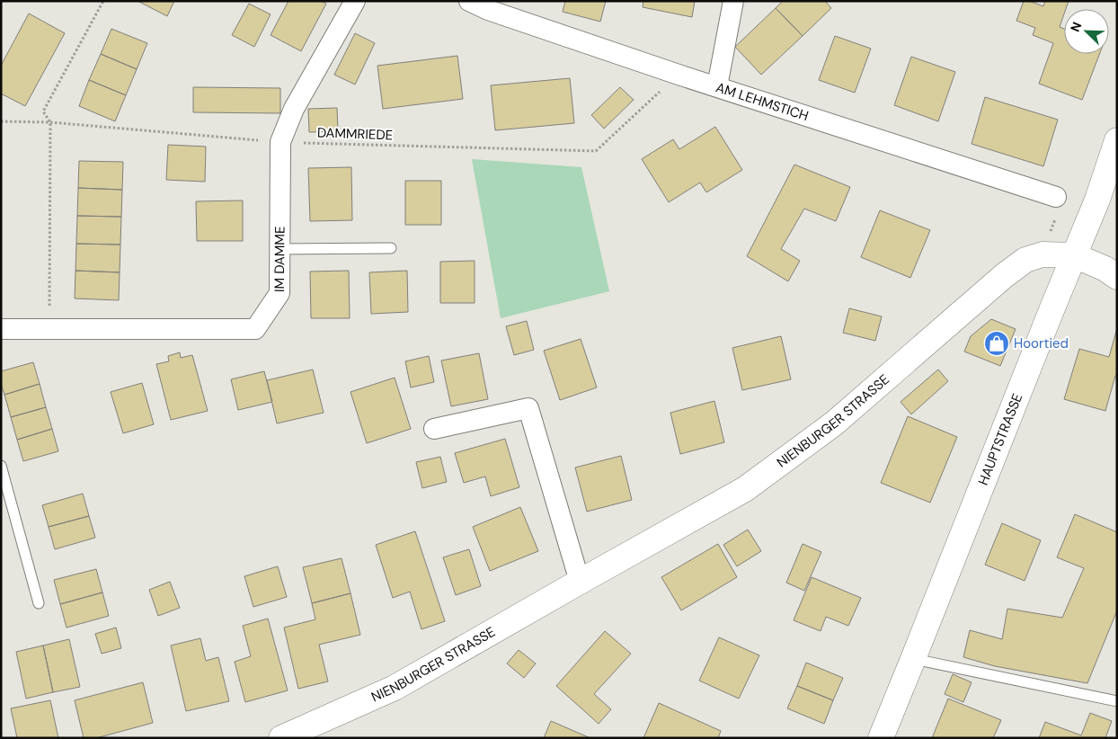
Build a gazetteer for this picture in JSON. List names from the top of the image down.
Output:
{
  "streets": {
    "street": [
      "AM LEHMSTICH",
      "IM DAMME",
      "NIENBURGER STRASSE",
      "HAUPTSTRASSE"
    ],
    "path": ["DAMMRIEDE"]
  },
  "crossings": [
    ["AM LEHMSTICH", "DAMMRIEDE"],
    ["DAMMRIEDE", "IM DAMME"],
    ["NIENBURGER STRASSE", "HAUPTSTRASSE"]
  ],
  "places": {
    "shop": ["Hoortied"]
  },
  "north": "top left"
}
